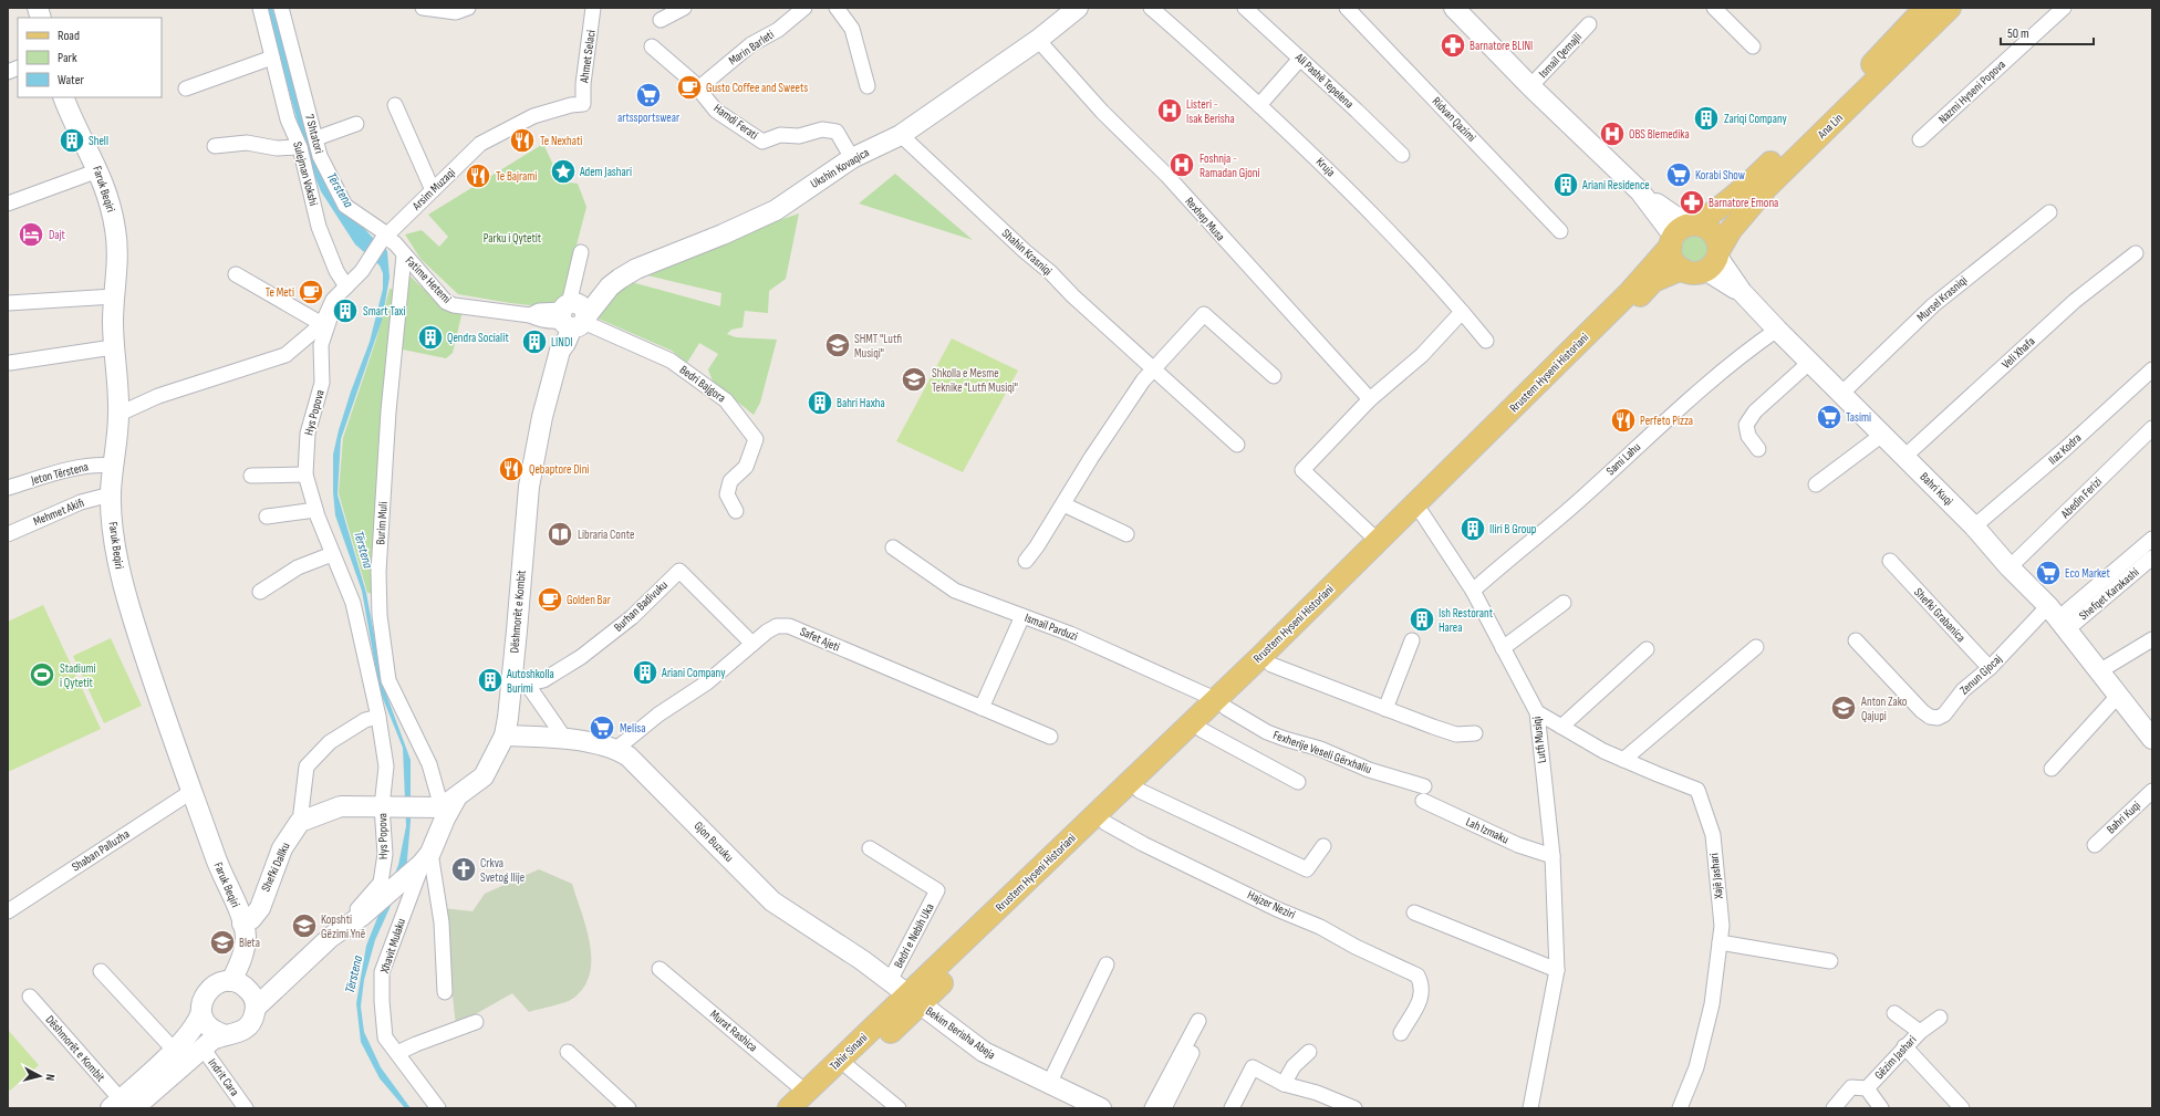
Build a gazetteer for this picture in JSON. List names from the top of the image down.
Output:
{
  "streets": {
    "main road": ["Ana Lin", "Rrustem Hyseni Historiani", "Tahir Sinani"],
    "street": [
      "Marin Barleti",
      "Ismail Qemajli",
      "Ahmet Selaci",
      "Ali Pashë Tepelena",
      "Nazmi Hyseni Popova",
      "Ridvan Qazimi",
      "Hamdi Ferati",
      "7 Shtatori",
      "Kruja",
      "Ukshin Kovaqica",
      "Sulejman Vokshi",
      "Faruk Beqiri",
      "Arsim Muzaqi",
      "Rexhep Musa",
      "Shahin Krasniqi",
      "Fatime Hetemi",
      "Mursel Krasniqi",
      "Veli Xhafa",
      "Bedri Bajgora",
      "Hys Popova",
      "Ilaz Kodra",
      "Sami Lahu",
      "Jeton Tërstena",
      "Bahri Kuqi",
      "Abedin Ferizi",
      "Mehmet Akifi",
      "Burim Muli",
      "Shefqet Karakashi",
      "Burhan Badivuku",
      "Dëshmorët e Kombit",
      "Shefki Grabanica",
      "Ismail Parduzi",
      "Safet Ajeti",
      "Zenun Gjocaj",
      "Lutfi Musiqi",
      "Fexherije Veseli Gërxhaliu",
      "Lah Izmaku",
      "Gjon Buzuku",
      "Shaban Palluzha",
      "Shefki Dallku",
      "Xajë Jashari",
      "Hajzer Neziri",
      "Bedri e Nebih Uka",
      "Xhavit Mulaku",
      "Murat Rashica",
      "Bekim Berisha Abeja",
      "Gëzim Jashari",
      "Indrit Cara"
    ]
  },
  "crossings": [
    ["Marin Barleti", "Hamdi Ferati"],
    ["Ahmet Selaci", "Arsim Muzaqi"],
    ["Hamdi Ferati", "Ukshin Kovaqica"],
    ["Ana Lin", "Rrustem Hyseni Historiani"],
    ["Ana Lin", "Bahri Kuqi"],
    ["7 Shtatori", "Arsim Muzaqi"],
    ["7 Shtatori", "Fatime Hetemi"],
    ["Ukshin Kovaqica", "Rexhep Musa"],
    ["Ukshin Kovaqica", "Shahin Krasniqi"],
    ["Ukshin Kovaqica", "Fatime Hetemi"],
    ["Ukshin Kovaqica", "Bedri Bajgora"],
    ["Ukshin Kovaqica", "Dëshmorët e Kombit"],
    ["Sulejman Vokshi", "Arsim Muzaqi"],
    ["Faruk Beqiri", "Arsim Muzaqi"],
    ["Faruk Beqiri", "Jeton Tërstena"],
    ["Faruk Beqiri", "Mehmet Akifi"],
    ["Faruk Beqiri", "Shaban Palluzha"],
    ["Faruk Beqiri", "Shefki Dallku"],
    ["Arsim Muzaqi", "Fatime Hetemi"],
    ["Arsim Muzaqi", "Hys Popova"],
    ["Fatime Hetemi", "Bedri Bajgora"],
    ["Fatime Hetemi", "Burim Muli"],
    ["Fatime Hetemi", "Dëshmorët e Kombit"],
    ["Mursel Krasniqi", "Bahri Kuqi"],
    ["Veli Xhafa", "Bahri Kuqi"],
    ["Rrustem Hyseni Historiani", "Bahri Kuqi"],
    ["Rrustem Hyseni Historiani", "Ismail Parduzi"],
    ["Rrustem Hyseni Historiani", "Lutfi Musiqi"],
    ["Rrustem Hyseni Historiani", "Fexherije Veseli Gërxhaliu"],
    ["Rrustem Hyseni Historiani", "Gjon Buzuku"],
    ["Rrustem Hyseni Historiani", "Hajzer Neziri"],
    ["Rrustem Hyseni Historiani", "Bekim Berisha Abeja"],
    ["Rrustem Hyseni Historiani", "Tahir Sinani"],
    ["Bedri Bajgora", "Dëshmorët e Kombit"],
    ["Ilaz Kodra", "Bahri Kuqi"],
    ["Sami Lahu", "Bahri Kuqi"],
    ["Sami Lahu", "Lutfi Musiqi"],
    ["Bahri Kuqi", "Abedin Ferizi"],
    ["Bahri Kuqi", "Shefqet Karakashi"],
    ["Bahri Kuqi", "Zenun Gjocaj"],
    ["Shefqet Karakashi", "Zenun Gjocaj"],
    ["Burhan Badivuku", "Dëshmorët e Kombit"],
    ["Burhan Badivuku", "Safet Ajeti"],
    ["Dëshmorët e Kombit", "Gjon Buzuku"],
    ["Dëshmorët e Kombit", "Xhavit Mulaku"],
    ["Shefki Grabanica", "Zenun Gjocaj"],
    ["Ismail Parduzi", "Fexherije Veseli Gërxhaliu"],
    ["Safet Ajeti", "Gjon Buzuku"],
    ["Lutfi Musiqi", "Lah Izmaku"],
    ["Lutfi Musiqi", "Xajë Jashari"],
    ["Fexherije Veseli Gërxhaliu", "Lah Izmaku"],
    ["Gjon Buzuku", "Bedri e Nebih Uka"],
    ["Gjon Buzuku", "Bekim Berisha Abeja"],
    ["Gjon Buzuku", "Tahir Sinani"],
    ["Murat Rashica", "Tahir Sinani"],
    ["Bekim Berisha Abeja", "Tahir Sinani"]
  ],
  "water": ["Tërstena"],
  "parks": ["Parku i Qytetit"],
  "places": {
    "pharmacy": ["Barnatore BLINI", "Barnatore Emona"],
    "cafe": ["Gusto Coffee and Sweets", "Te Meti", "Golden Bar"],
    "supermarket": [
      "artssportswear",
      "Korabi Show",
      "Tasimi",
      "Eco Market",
      "Melisa"
    ],
    "hospital": ["Listeri - Isak Berisha", "OBS Blemedika", "Foshnja - Ramadan Gjoni"],
    "building": [
      "Zariqi Company",
      "Shell",
      "Ariani Residence",
      "Smart Taxi",
      "Qendra Socialit",
      "LINDI",
      "Bahri Haxha",
      "Iliri B Group",
      "Ish Restorant Harea",
      "Ariani Company",
      "Autoshkolla Burimi"
    ],
    "restaurant": [
      "Te Nexhati",
      "Te Bajrami",
      "Perfeto Pizza",
      "Qebaptore Dini"
    ],
    "place": ["Adem Jashari"],
    "hotel": ["Dajt"],
    "school or university": [
      "SHMT \"Lutfi Musiqi\"",
      "Shkolla e Mesme Teknike \"Lutfi Musiqi\"",
      "Anton Zako Qajupi",
      "Kopshti Gëzimi Ynë",
      "Bleta"
    ],
    "library": ["Libraria Conte"],
    "sports": ["Stadiumi i Qytetit"],
    "church": ["Crkva Svetog Ilije"]
  },
  "legend": ["Road", "Park", "Water"],
  "scale_bar": "50 m",
  "north": "right"
}
